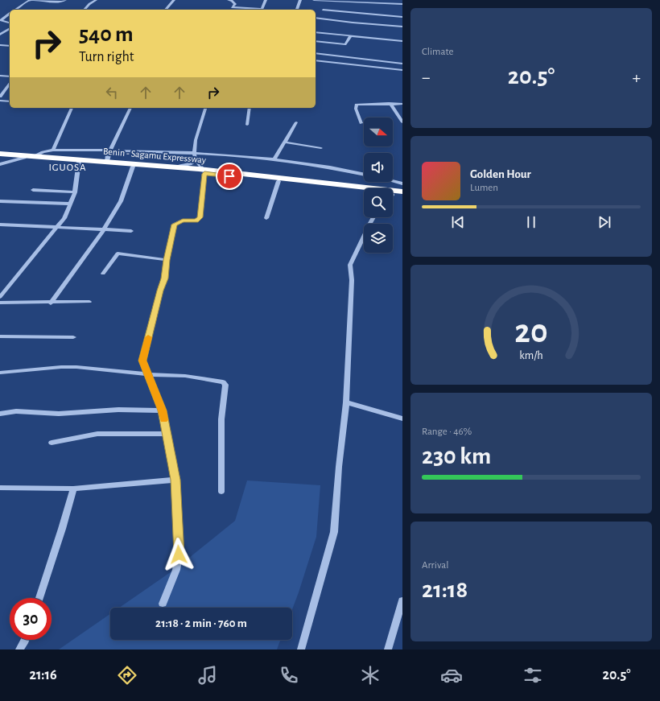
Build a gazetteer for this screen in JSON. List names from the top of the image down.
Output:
{
  "streets": {
    "highway": ["Benin - Sagamu Expressway"]
  },
  "districts": ["IGUOSA"],
  "north": "right",
  "page": {
    "tile": [
      "Climate",
      ["Range · 46%", "230 km"],
      ["Arrival", "21:18"]
    ],
    "turn": ["540 m", "Turn right"],
    "heat": ["−", "20.5°", "+"],
    "song": ["Golden Hour", "Lumen"],
    "limit": "30",
    "trip": "21:18 · 2 min · 760 m",
    "tabs": ["21:16", "20.5°"],
    "gauge": ["20", "km/h"]
  }
}
